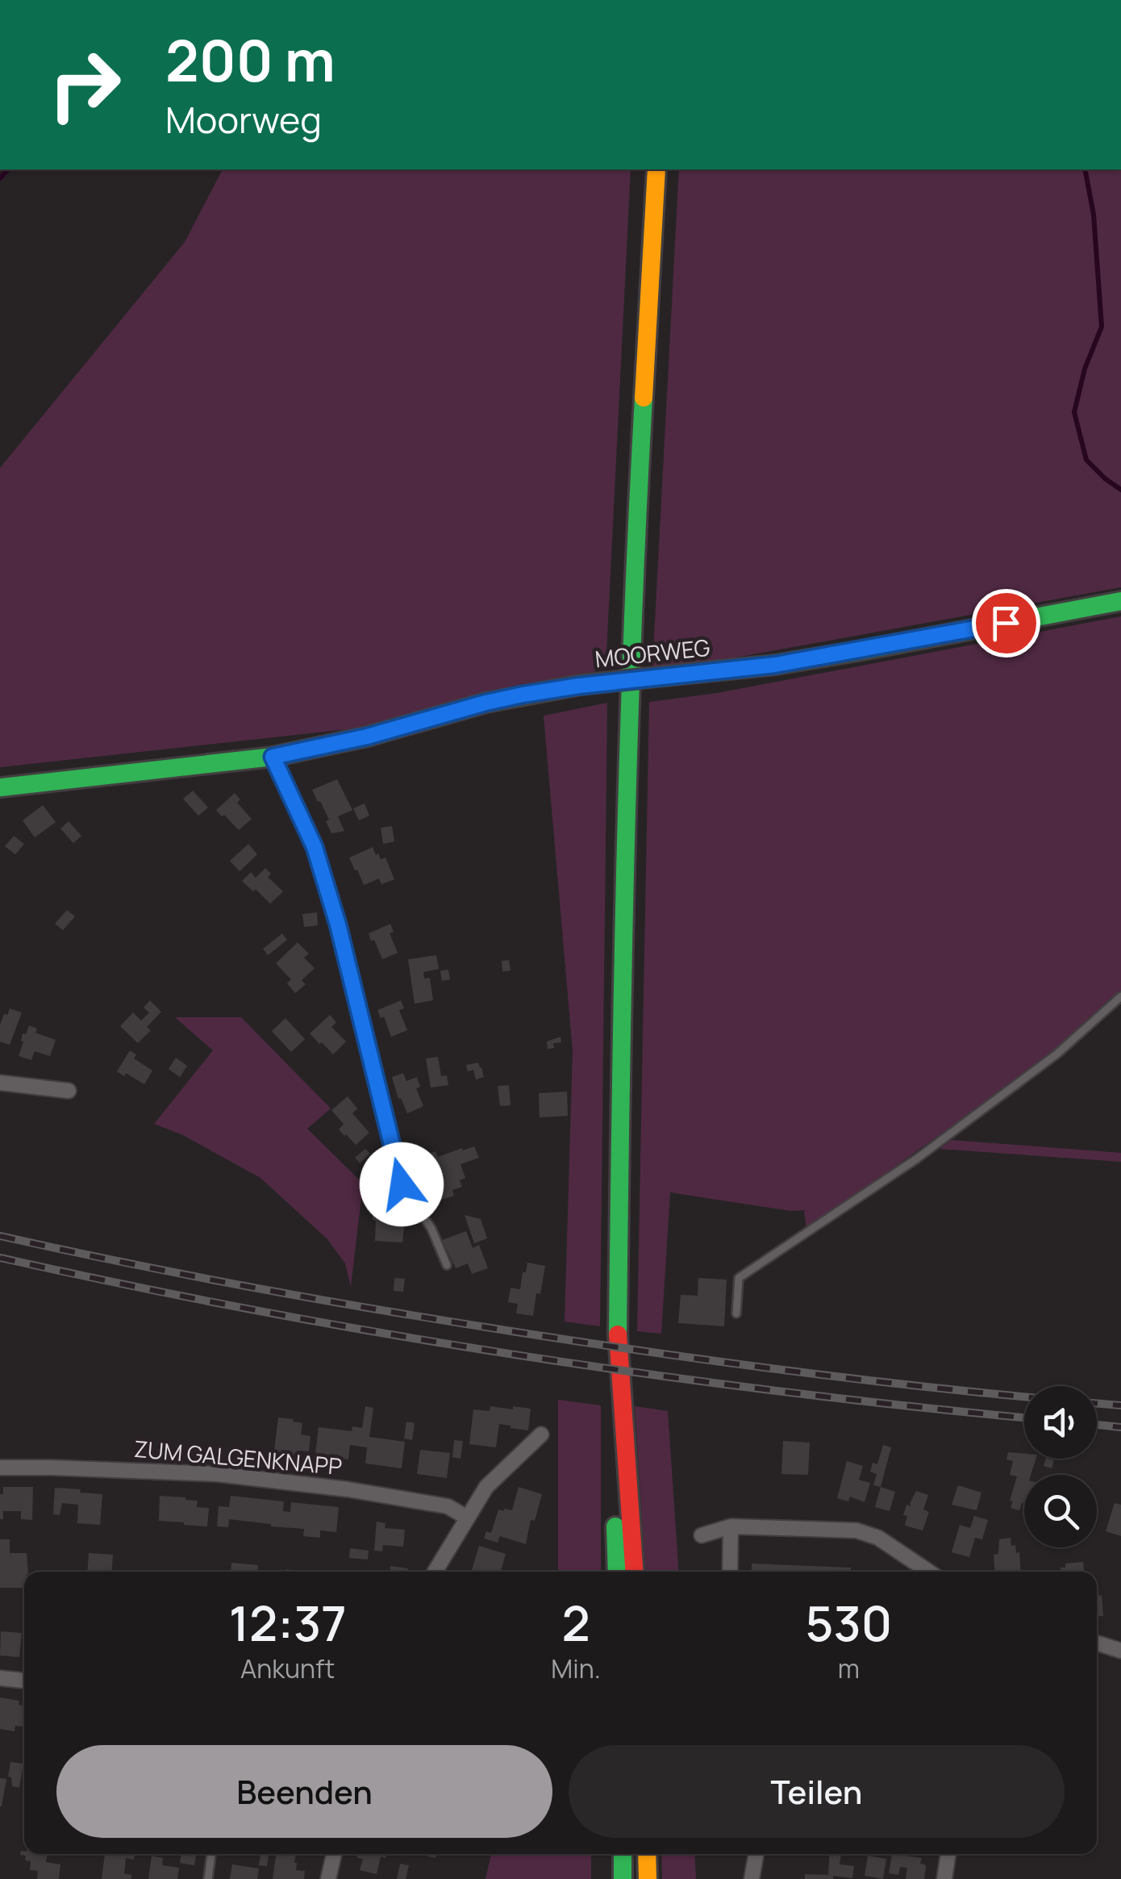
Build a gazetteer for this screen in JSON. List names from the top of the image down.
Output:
{
  "streets": {
    "main road": ["MOORWEG"],
    "street": ["ZUM GALGENKNAPP"]
  },
  "page": {
    "turn": ["200 m", "Moorweg"],
    "eta": [
      "12:37",
      "Ankunft",
      "2",
      "Min.",
      "530",
      "m"
    ],
    "buttons": ["Beenden", "Teilen"]
  }
}
